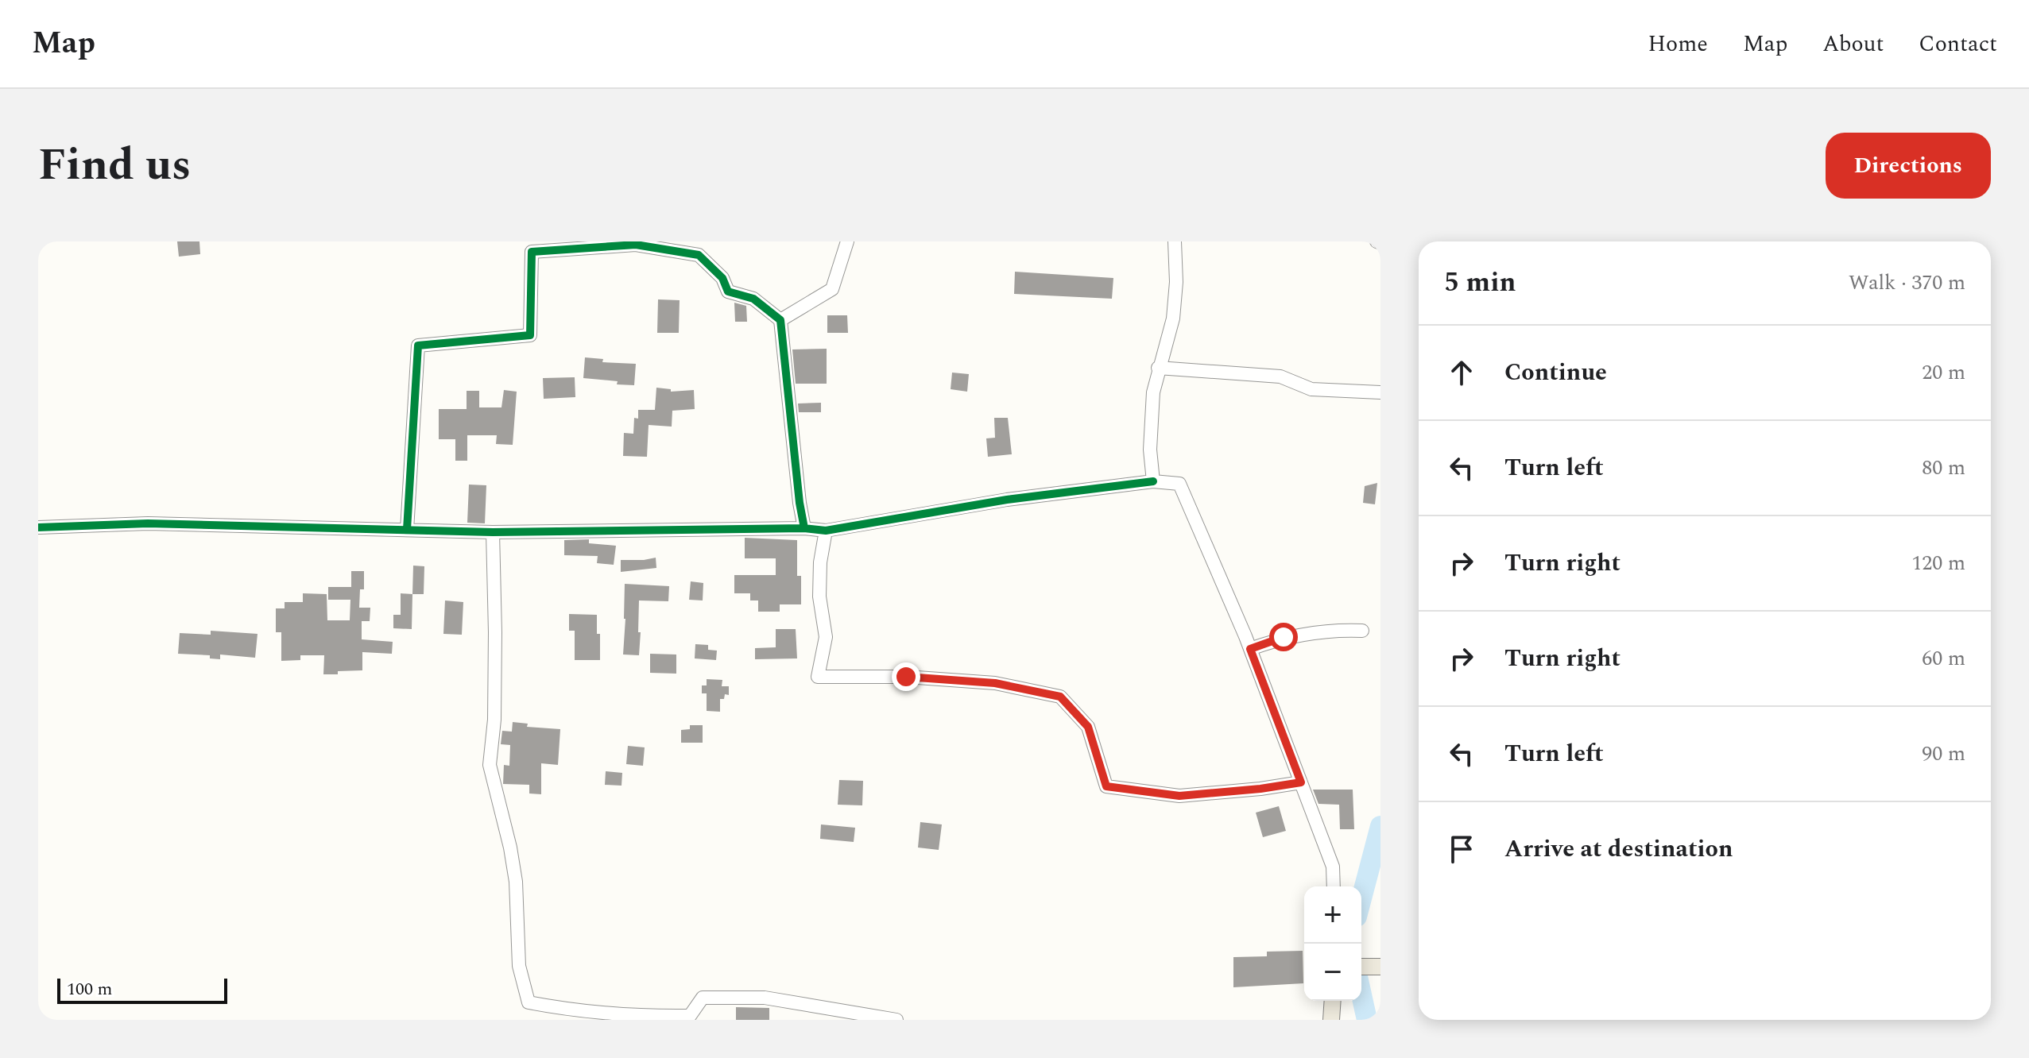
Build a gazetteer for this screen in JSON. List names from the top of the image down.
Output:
{
  "scale_bar": "100 m",
  "page": {
    "header": "Map",
    "nav": [
      "Home",
      "Map",
      "About",
      "Contact"
    ],
    "title": "Find us",
    "buttons": "Directions",
    "heading": ["5 min", "Walk · 370 m"],
    "list": [
      ["Continue", "20 m"],
      ["Turn left", "80 m"],
      ["Turn right", "120 m"],
      ["Turn right", "60 m"],
      ["Turn left", "90 m"],
      "Arrive at destination"
    ],
    "map_buttons": ["+", "−"],
    "scale": "100 m"
  }
}
